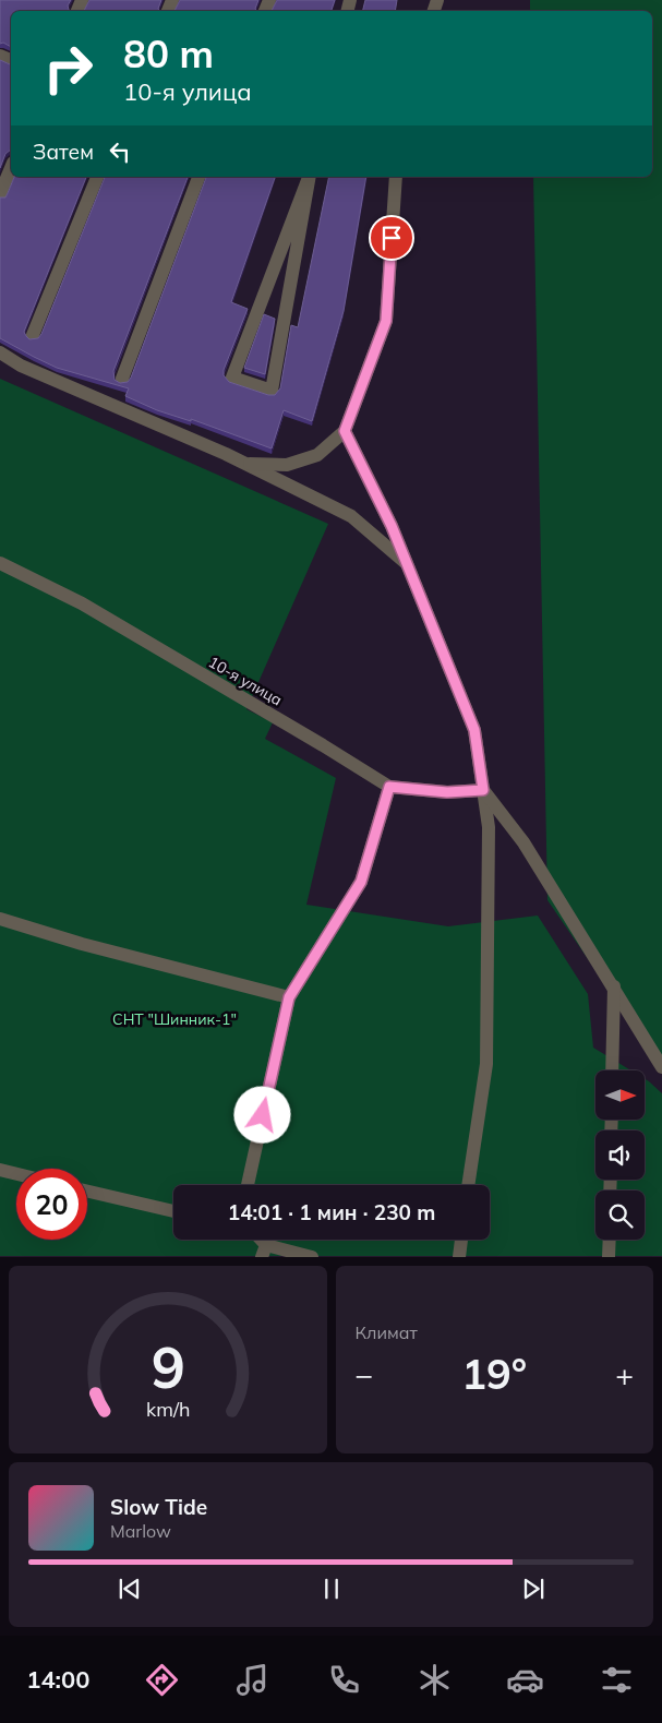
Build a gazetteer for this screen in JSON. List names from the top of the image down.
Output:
{
  "streets": {
    "lane": ["10-я улица"]
  },
  "parks": ["СНТ \"Шинник-1\""],
  "north": "right",
  "page": {
    "turn": ["80 m", "10-я улица"],
    "then": "Затем",
    "limit": "20",
    "trip": "14:01 · 1 мин · 230 m",
    "tile": "Климат",
    "heat": ["−", "19°", "+"],
    "song": ["Slow Tide", "Marlow"],
    "tabs": "14:00",
    "gauge": ["9", "km/h"]
  }
}
